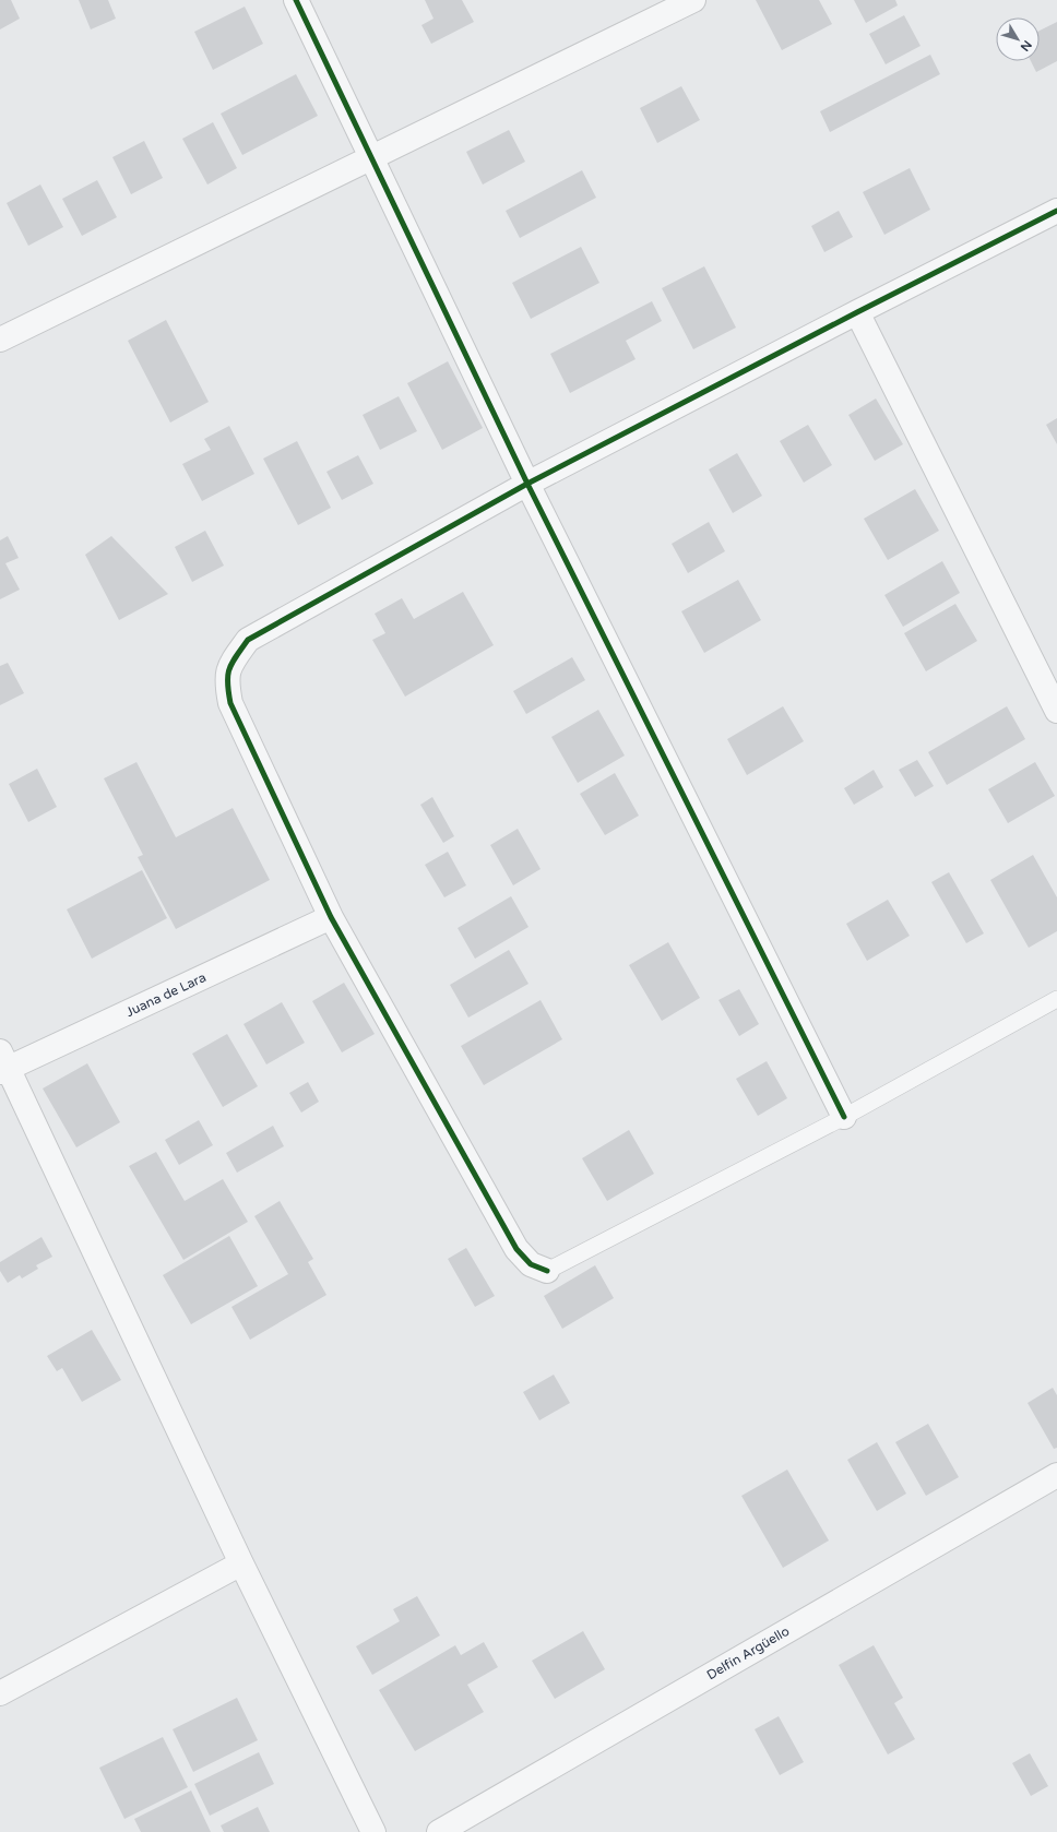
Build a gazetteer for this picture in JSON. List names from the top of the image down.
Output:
{
  "streets": {
    "street": ["Juana de Lara", "Delfín Argüello"]
  },
  "north": "bottom right"
}
